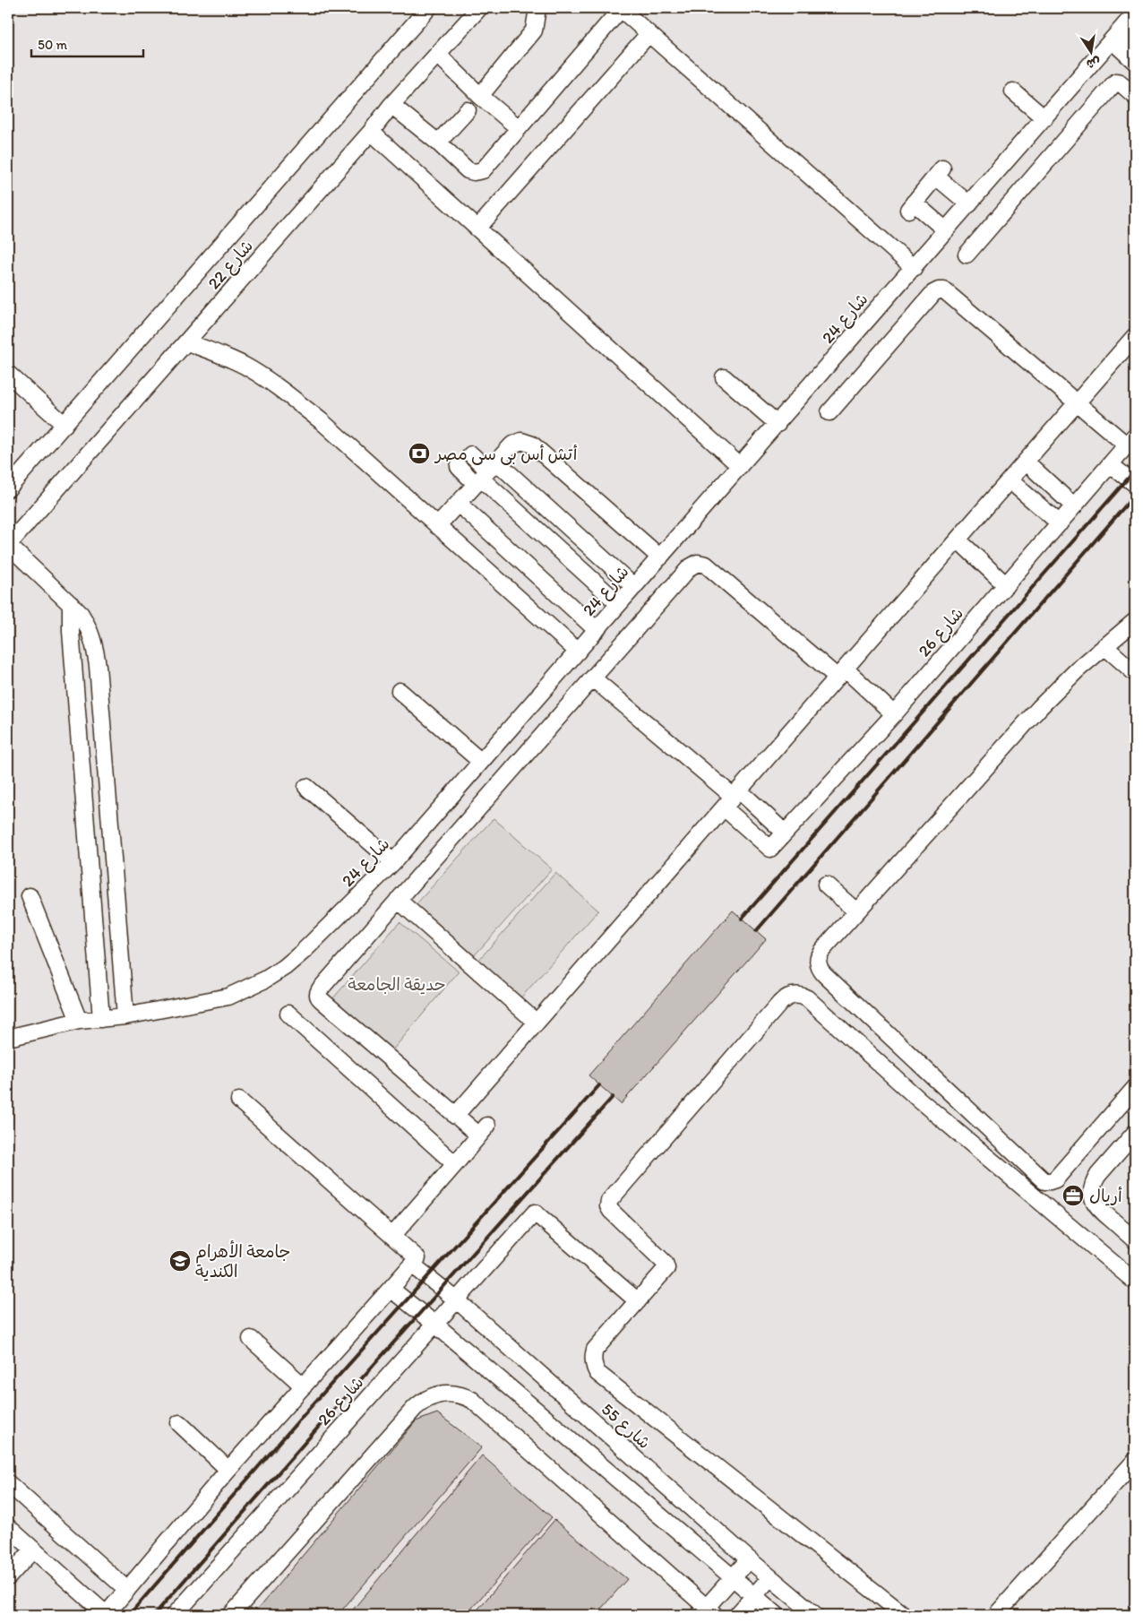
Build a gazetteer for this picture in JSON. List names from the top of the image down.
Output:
{
  "streets": {
    "street": [
      "شارع 22",
      "شارع 24",
      "شارع 26",
      "شارع 55"
    ]
  },
  "crossings": [
    ["شارع 26", "شارع 55"]
  ],
  "parks": ["حديقة الجامعة"],
  "places": {
    "bank": ["أتش أس بى سى مصر"],
    "office": ["أريال"],
    "school or university": ["جامعة الأهرام الكندية"]
  },
  "scale_bar": "50 m",
  "north": "bottom"
}
